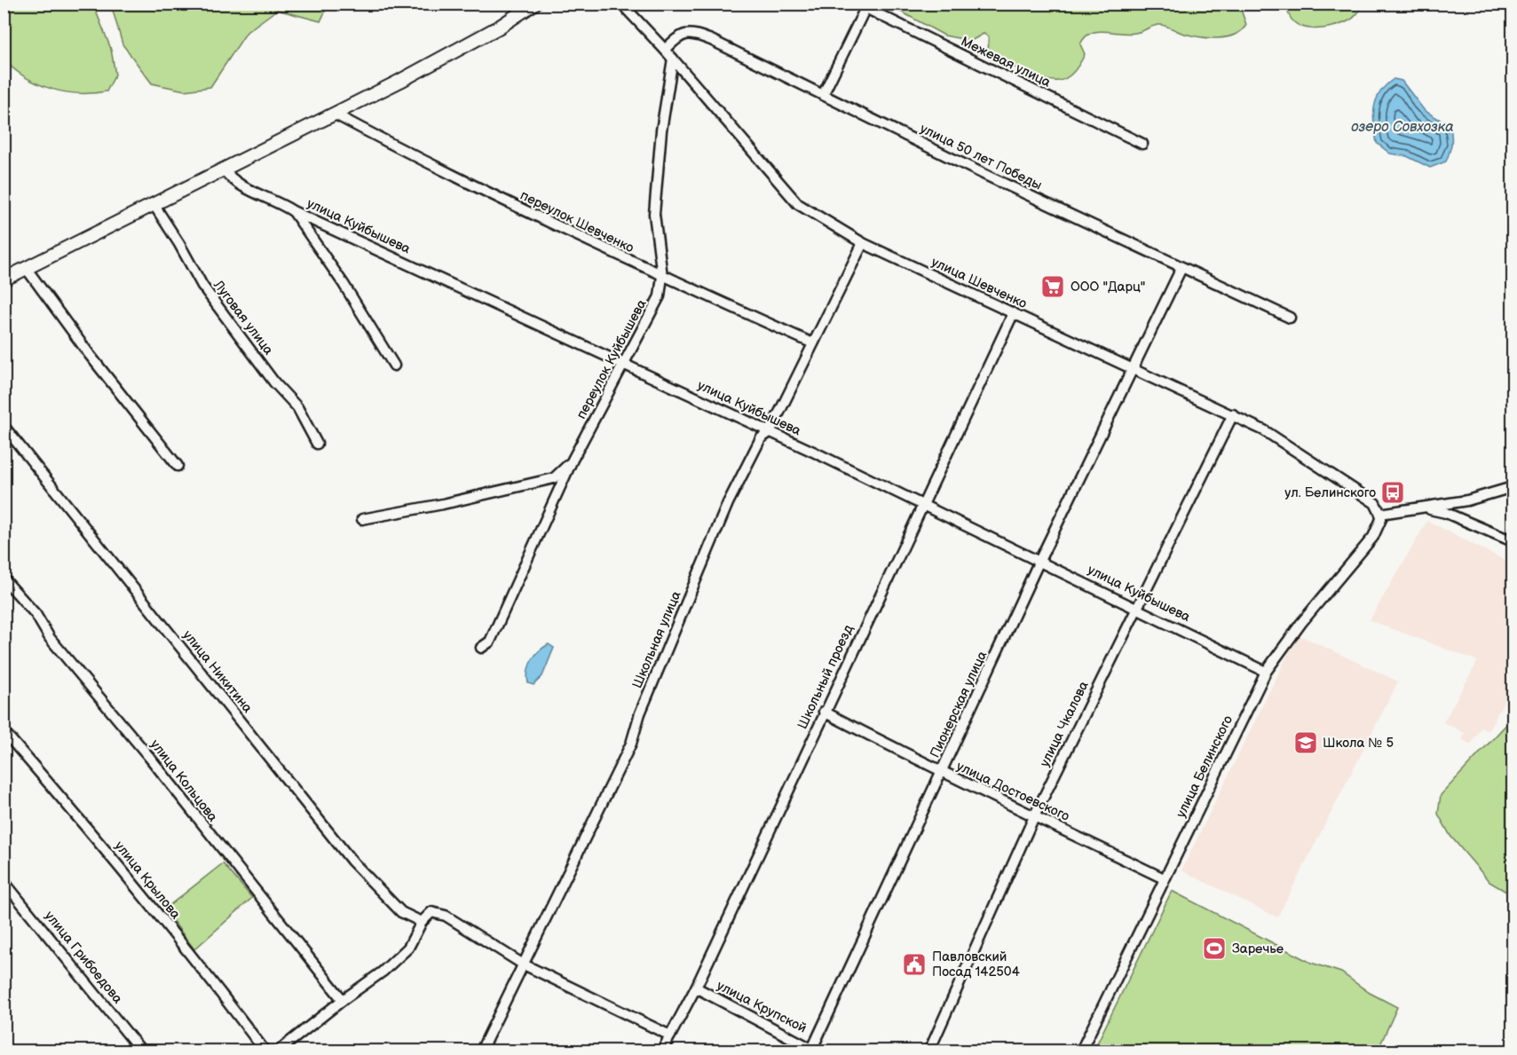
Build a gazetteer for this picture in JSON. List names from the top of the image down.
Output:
{
  "streets": {
    "street": [
      "Межевая улица",
      "улица 50 лет Победы",
      "переулок Шевченко",
      "улица Куйбышева",
      "улица Шевченко",
      "Луговая улица",
      "переулок Куйбышева",
      "Школьная улица",
      "улица Никитина",
      "Школьный проезд",
      "Пионерская улица",
      "улица Чкалова",
      "улица Белинского",
      "улица Кольцова",
      "улица Достоевского",
      "улица Крылова",
      "улица Грибоедова",
      "улица Крупской"
    ]
  },
  "crossings": [
    ["улица 50 лет Победы", "улица Шевченко"],
    ["улица 50 лет Победы", "Пионерская улица"],
    ["переулок Шевченко", "переулок Куйбышева"],
    ["переулок Шевченко", "Школьная улица"],
    ["улица Куйбышева", "переулок Куйбышева"],
    ["улица Куйбышева", "Школьная улица"],
    ["улица Куйбышева", "Школьный проезд"],
    ["улица Куйбышева", "Пионерская улица"],
    ["улица Куйбышева", "улица Чкалова"],
    ["улица Куйбышева", "улица Белинского"],
    ["улица Шевченко", "переулок Куйбышева"],
    ["улица Шевченко", "Школьная улица"],
    ["улица Шевченко", "Школьный проезд"],
    ["улица Шевченко", "Пионерская улица"],
    ["улица Шевченко", "улица Чкалова"],
    ["улица Шевченко", "улица Белинского"],
    ["Школьный проезд", "улица Достоевского"],
    ["Школьный проезд", "улица Крупской"],
    ["Пионерская улица", "улица Достоевского"],
    ["Пионерская улица", "улица Крупской"],
    ["улица Чкалова", "улица Достоевского"],
    ["улица Белинского", "улица Достоевского"]
  ],
  "water": ["озеро Совхозка"],
  "places": {
    "supermarket": ["ООО \"Дарц\""],
    "bus stop": ["ул. Белинского"],
    "school or university": ["Школа № 5"],
    "sports": ["Заречье"],
    "public building": ["Павловский Посад 142504"]
  }
}
